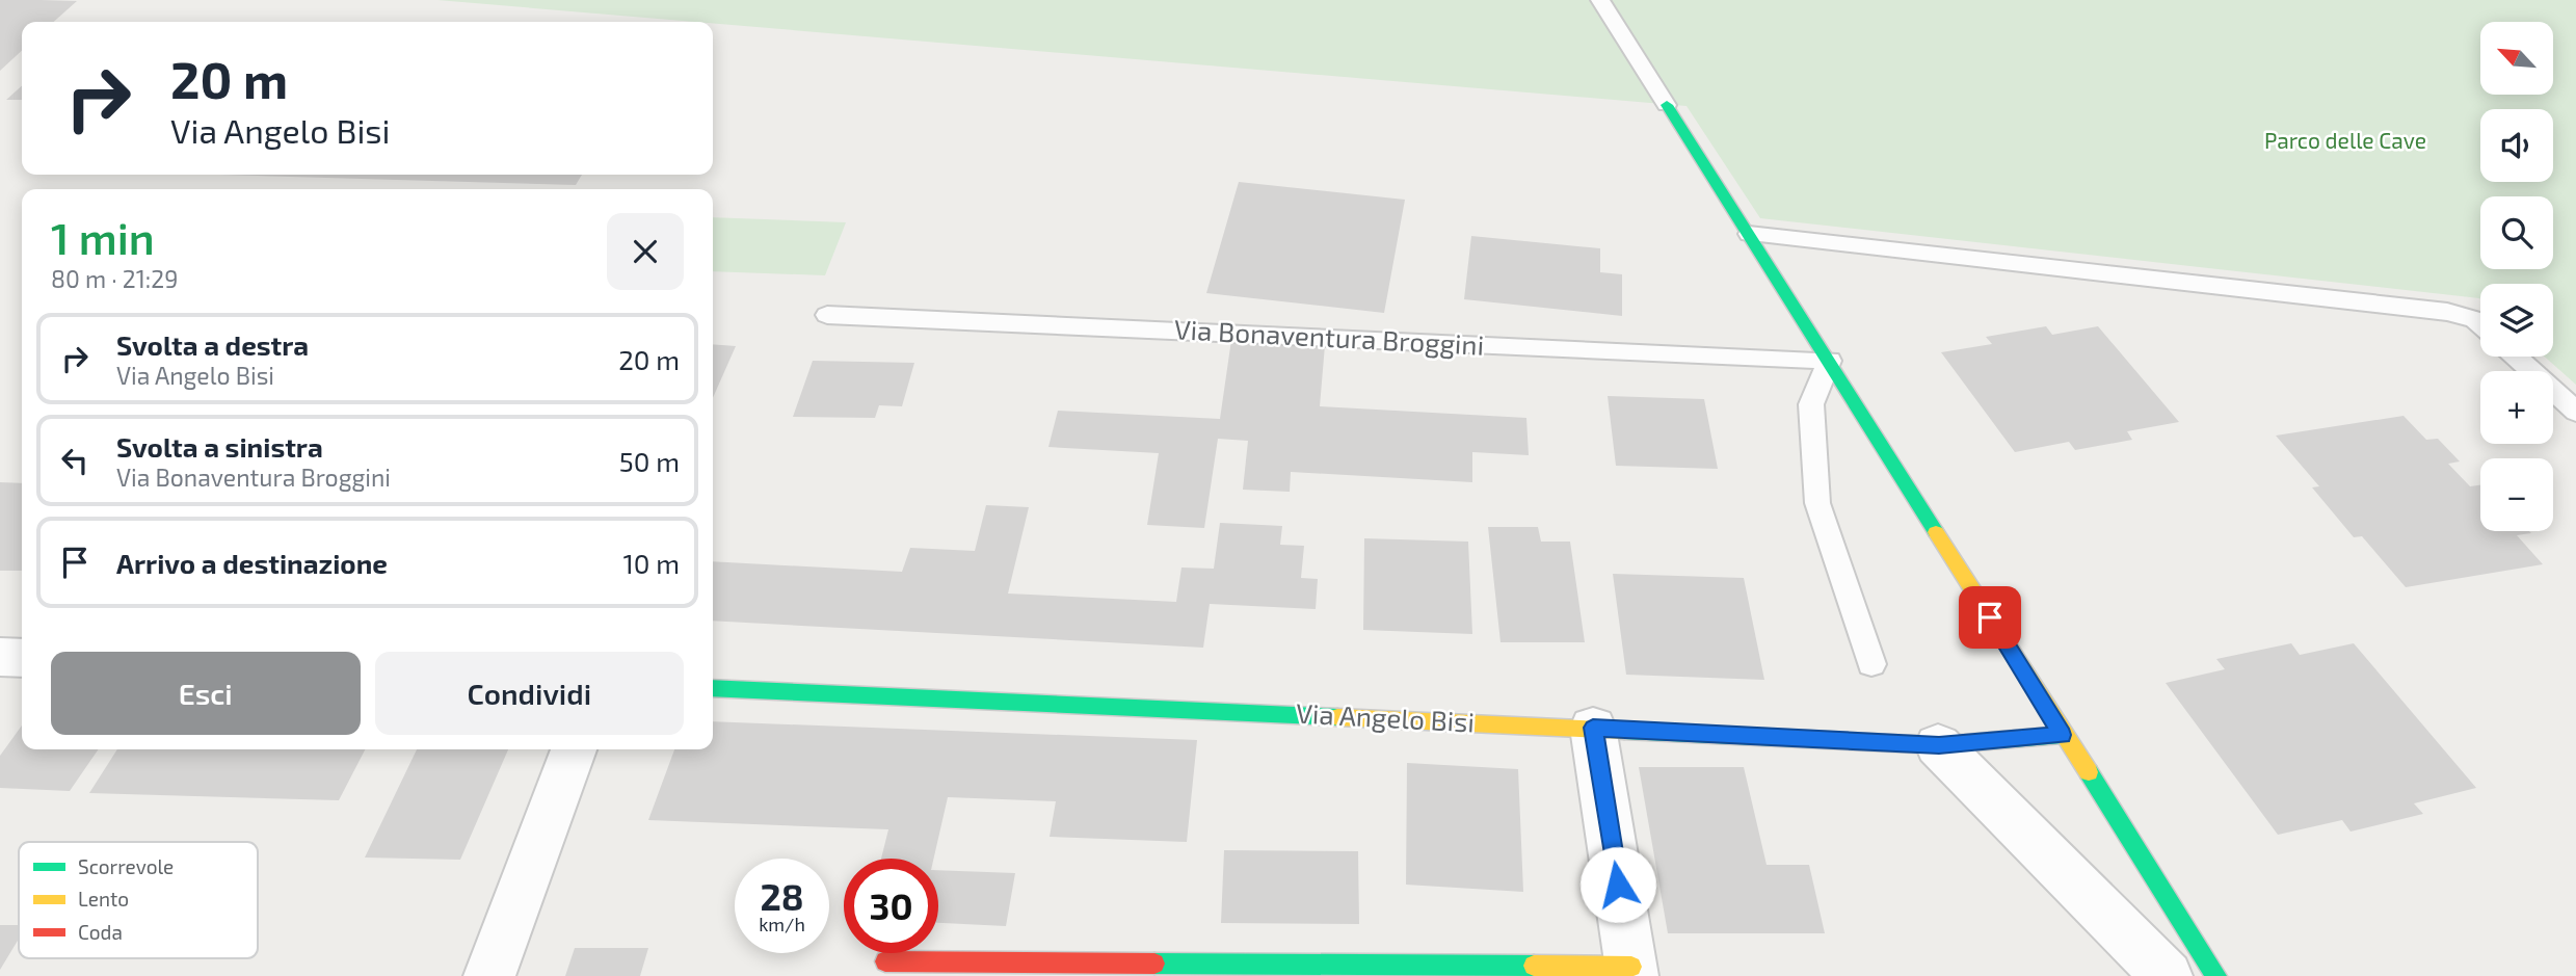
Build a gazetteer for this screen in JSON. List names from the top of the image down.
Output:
{
  "streets": {
    "street": ["Via Angelo Bisi"],
    "lane": ["Via Bonaventura Broggini"]
  },
  "parks": ["Parco delle Cave"],
  "legend": ["Scorrevole", "Lento", "Coda"],
  "north": "top left",
  "page": {
    "map_buttons": ["+", "−"],
    "turn": ["20 m", "Via Angelo Bisi"],
    "heading": ["1 min", "80 m · 21:29"],
    "list": [
      {
        "name": "Svolta a destra",
        "note": "Via Angelo Bisi",
        "value": "20 m"
      },
      {
        "name": "Svolta a sinistra",
        "note": "Via Bonaventura Broggini",
        "value": "50 m"
      },
      {
        "name": "Arrivo a destinazione",
        "value": "10 m"
      }
    ],
    "buttons": ["Esci", "Condividi"],
    "speed": "28 km/h",
    "limit": "30"
  }
}
